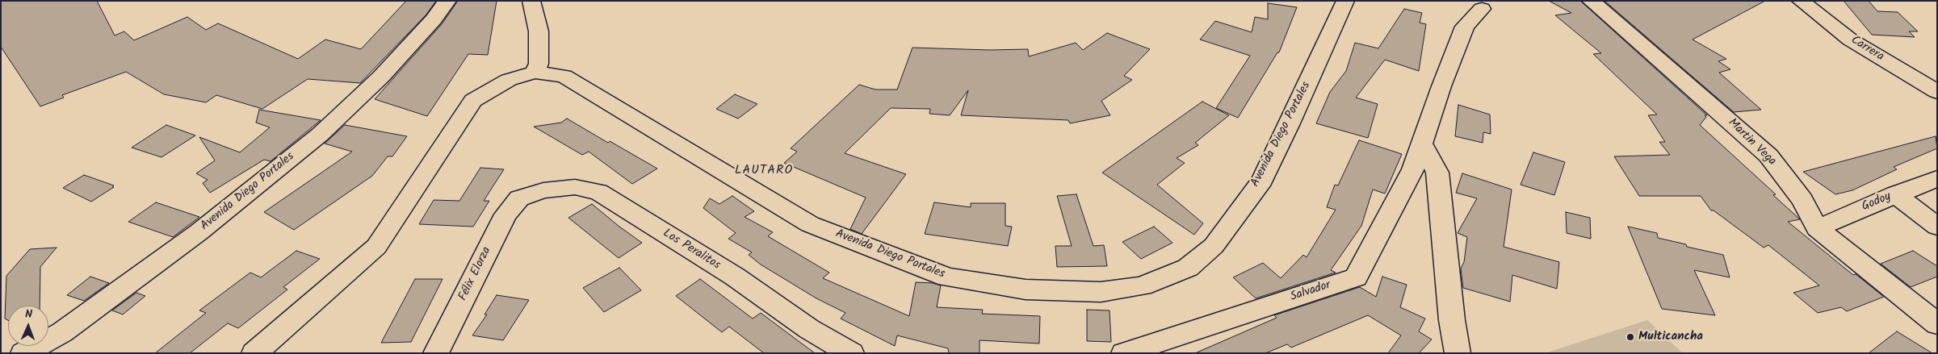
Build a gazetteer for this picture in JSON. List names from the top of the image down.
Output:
{
  "streets": {
    "street": [
      "Carrera",
      "Avenida Diego Portales",
      "Martin Vega",
      "Godoy",
      "Los Peralitos",
      "Félix Elorza",
      "Salvador"
    ]
  },
  "crossings": [
    ["Martin Vega", "Godoy"],
    ["Los Peralitos", "Félix Elorza"]
  ],
  "districts": ["LAUTARO"],
  "places": ["Multicancha"],
  "north": "top"
}
